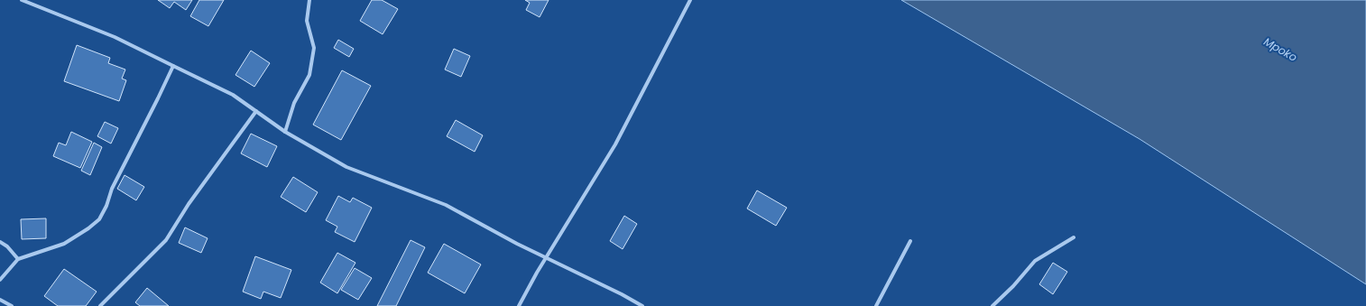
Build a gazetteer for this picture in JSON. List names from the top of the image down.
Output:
{
  "water": ["Mpoko"]
}
